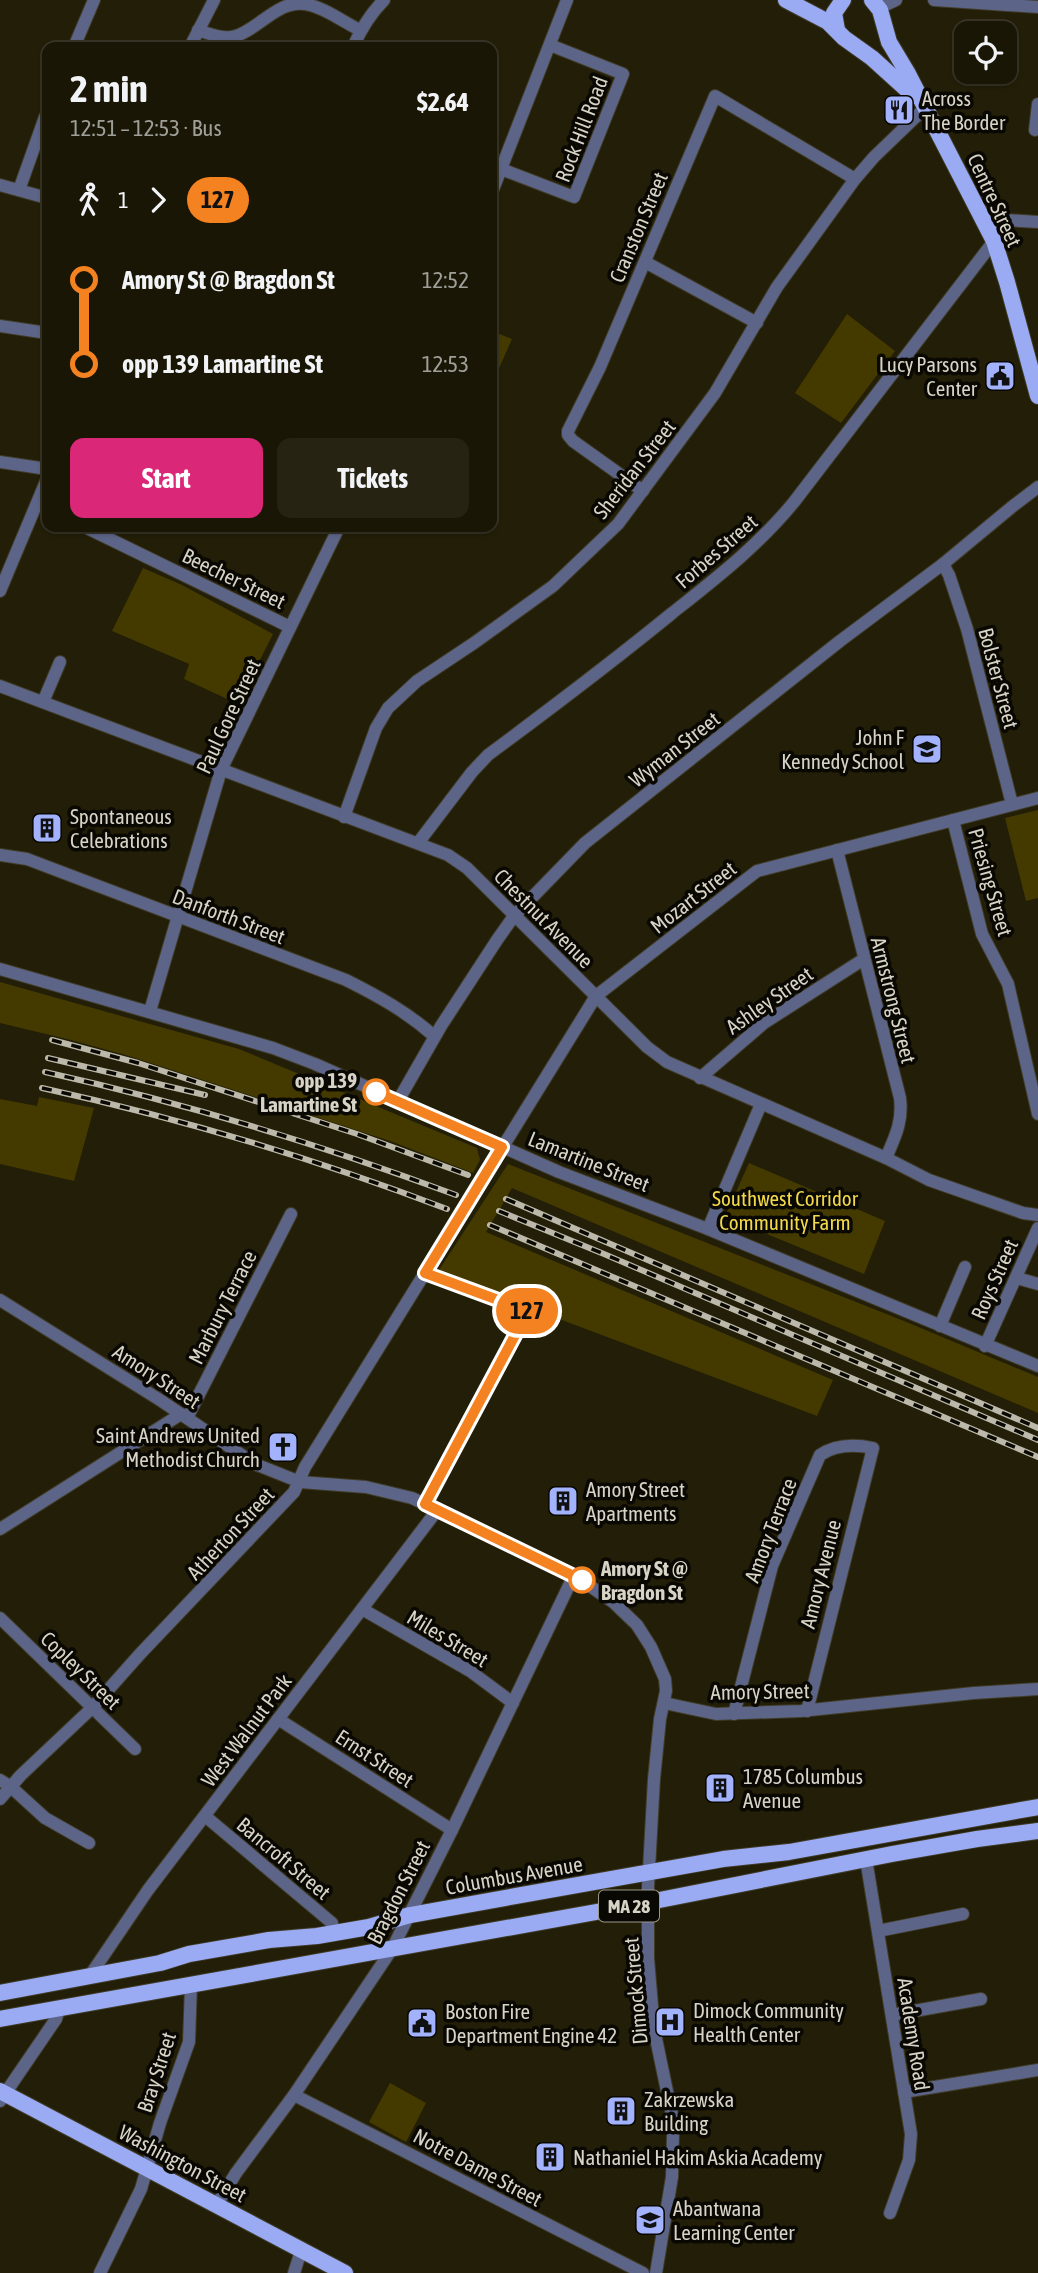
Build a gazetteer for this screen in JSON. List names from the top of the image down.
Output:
{
  "streets": {
    "main road": [
      "Centre Street",
      "Columbus Avenue",
      "MA 28",
      "Washington Street"
    ],
    "street": [
      "Rock Hill Road",
      "Cranston Street",
      "Sheridan Street",
      "Forbes Street",
      "Beecher Street",
      "Bolster Street",
      "Paul Gore Street",
      "Wyman Street",
      "Priesing Street",
      "Mozart Street",
      "Danforth Street",
      "Chestnut Avenue",
      "Ashley Street",
      "Armstrong Street",
      "Lamartine Street",
      "Roys Street",
      "Marbury Terrace",
      "Amory Street",
      "Amory Terrace",
      "Atherton Street",
      "Amory Avenue",
      "Miles Street",
      "Copley Street",
      "West Walnut Park",
      "Ernst Street",
      "Bancroft Street",
      "Bragdon Street",
      "Dimock Street",
      "Academy Road",
      "Bray Street",
      "Notre Dame Street"
    ]
  },
  "crossings": [
    ["Centre Street", "Sheridan Street"],
    ["Centre Street", "Forbes Street"],
    ["Cranston Street", "Sheridan Street"],
    ["Sheridan Street", "Chestnut Avenue"],
    ["Forbes Street", "Chestnut Avenue"],
    ["Beecher Street", "Paul Gore Street"],
    ["Bolster Street", "Wyman Street"],
    ["Bolster Street", "Mozart Street"],
    ["Paul Gore Street", "Danforth Street"],
    ["Paul Gore Street", "Chestnut Avenue"],
    ["Paul Gore Street", "Lamartine Street"],
    ["Wyman Street", "Danforth Street"],
    ["Wyman Street", "Chestnut Avenue"],
    ["Wyman Street", "Lamartine Street"],
    ["Priesing Street", "Mozart Street"],
    ["Mozart Street", "Chestnut Avenue"],
    ["Mozart Street", "Armstrong Street"],
    ["Mozart Street", "Lamartine Street"],
    ["Mozart Street", "Atherton Street"],
    ["Chestnut Avenue", "Ashley Street"],
    ["Chestnut Avenue", "Armstrong Street"],
    ["Ashley Street", "Armstrong Street"],
    ["Lamartine Street", "Roys Street"],
    ["Lamartine Street", "Atherton Street"],
    ["Marbury Terrace", "Amory Street"],
    ["Amory Street", "Amory Terrace"],
    ["Amory Street", "Atherton Street"],
    ["Amory Street", "Amory Avenue"],
    ["Amory Street", "West Walnut Park"],
    ["Amory Street", "Bragdon Street"],
    ["Amory Street", "Dimock Street"],
    ["Amory Terrace", "Amory Avenue"],
    ["Atherton Street", "Copley Street"],
    ["Miles Street", "West Walnut Park"],
    ["Miles Street", "Bragdon Street"],
    ["West Walnut Park", "Ernst Street"],
    ["West Walnut Park", "Bancroft Street"],
    ["West Walnut Park", "Columbus Avenue"],
    ["Ernst Street", "Bragdon Street"],
    ["Bancroft Street", "Columbus Avenue"],
    ["Columbus Avenue", "Bragdon Street"],
    ["Columbus Avenue", "Dimock Street"],
    ["Bragdon Street", "MA 28"],
    ["Bragdon Street", "Washington Street"],
    ["Bragdon Street", "Notre Dame Street"],
    ["MA 28", "Dimock Street"],
    ["MA 28", "Academy Road"],
    ["MA 28", "Bray Street"],
    ["Bray Street", "Washington Street"]
  ],
  "parks": ["Southwest Corridor Community Farm"],
  "places": {
    "restaurant": ["Across The Border"],
    "public building": ["Lucy Parsons Center", "Boston Fire Department Engine 42"],
    "school or university": ["John F Kennedy School", "Abantwana Learning Center"],
    "building": [
      "Spontaneous Celebrations",
      "Amory Street Apartments",
      "1785 Columbus Avenue",
      "Zakrzewska Building",
      "Nathaniel Hakim Askia Academy"
    ],
    "other": ["opp 139 Lamartine St", "Amory St @ Bragdon St"],
    "church": ["Saint Andrews United Methodist Church"],
    "hospital": ["Dimock Community Health Center"]
  },
  "lines": ["bus line 127"],
  "page": {
    "on_map": "127",
    "heading": ["2 min", "12:51 – 12:53 · Bus", "$2.64"],
    "legs": ["1", "127"],
    "list": [
      {
        "name": "Amory St @ Bragdon St",
        "value": "12:52"
      },
      {
        "name": "opp 139 Lamartine St",
        "value": "12:53"
      }
    ],
    "buttons": ["Start", "Tickets"]
  }
}
